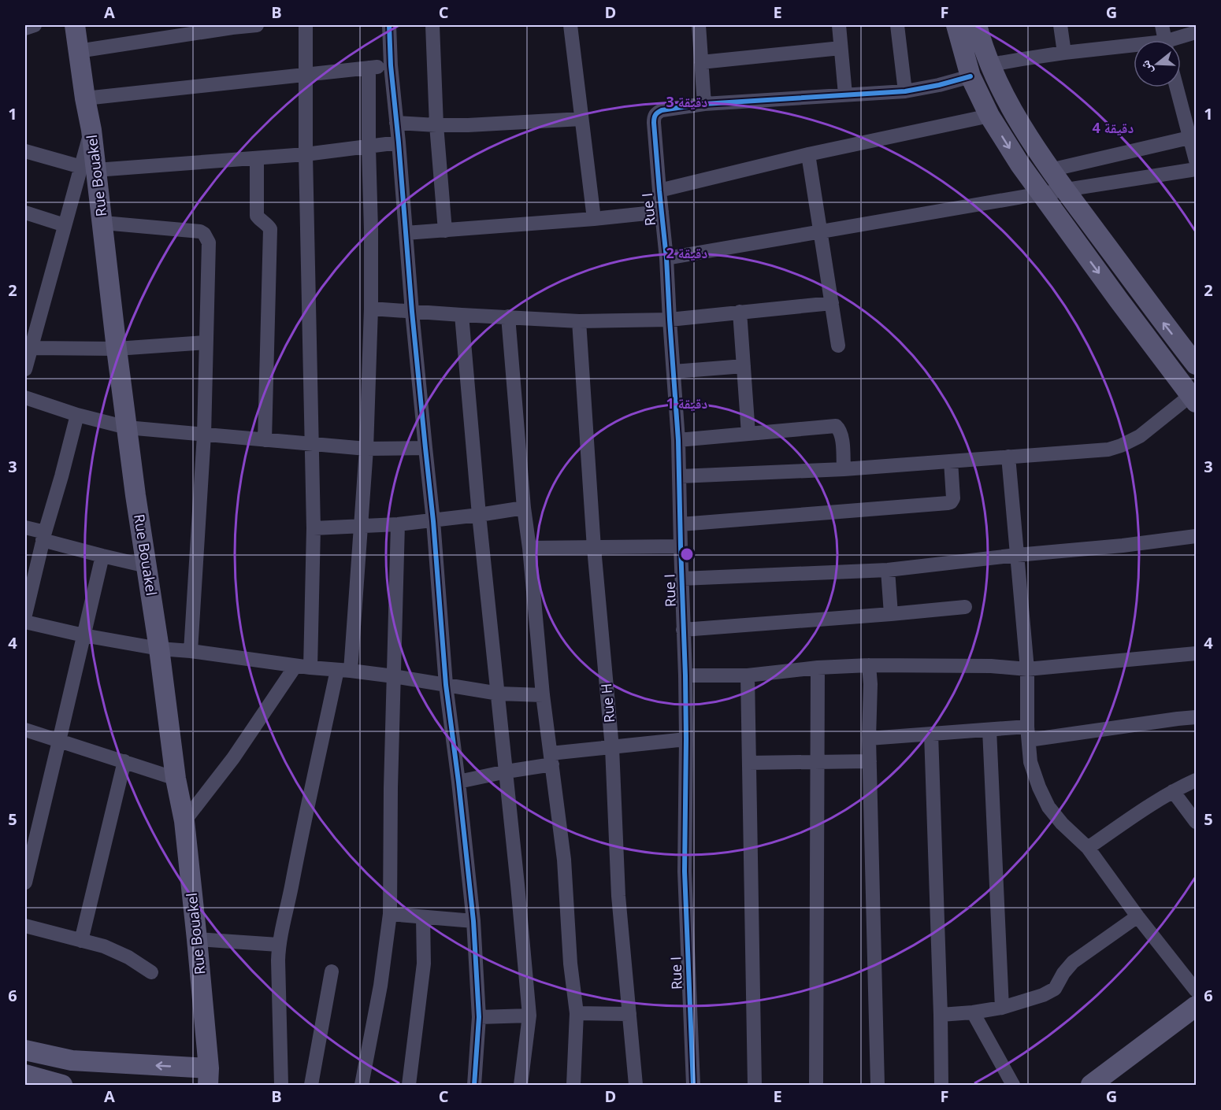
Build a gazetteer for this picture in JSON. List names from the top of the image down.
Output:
{
  "streets": {
    "main road": ["Rue Bouakel"],
    "street": ["Rue I", "Rue H"]
  },
  "north": "left",
  "grid": {
    "columns": [
      "A",
      "B",
      "C",
      "D",
      "E",
      "F",
      "G"
    ],
    "rows": [
      "1",
      "2",
      "3",
      "4",
      "5",
      "6"
    ]
  },
  "rings": [
    "3 دقيقة",
    "4 دقيقة",
    "2 دقيقة",
    "1 دقيقة"
  ]
}
